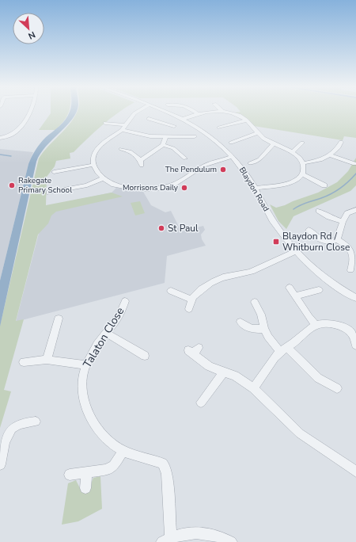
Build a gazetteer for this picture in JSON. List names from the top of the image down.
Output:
{
  "streets": {
    "street": ["Blaydon Road", "Talaton Close"]
  },
  "places": {
    "other": [
      "The Pendulum",
      "Rakegate Primary School",
      "Morrisons Daily",
      "St Paul"
    ],
    "transit": ["Blaydon Rd / Whitburn Close"]
  },
  "north": "bottom right"
}
